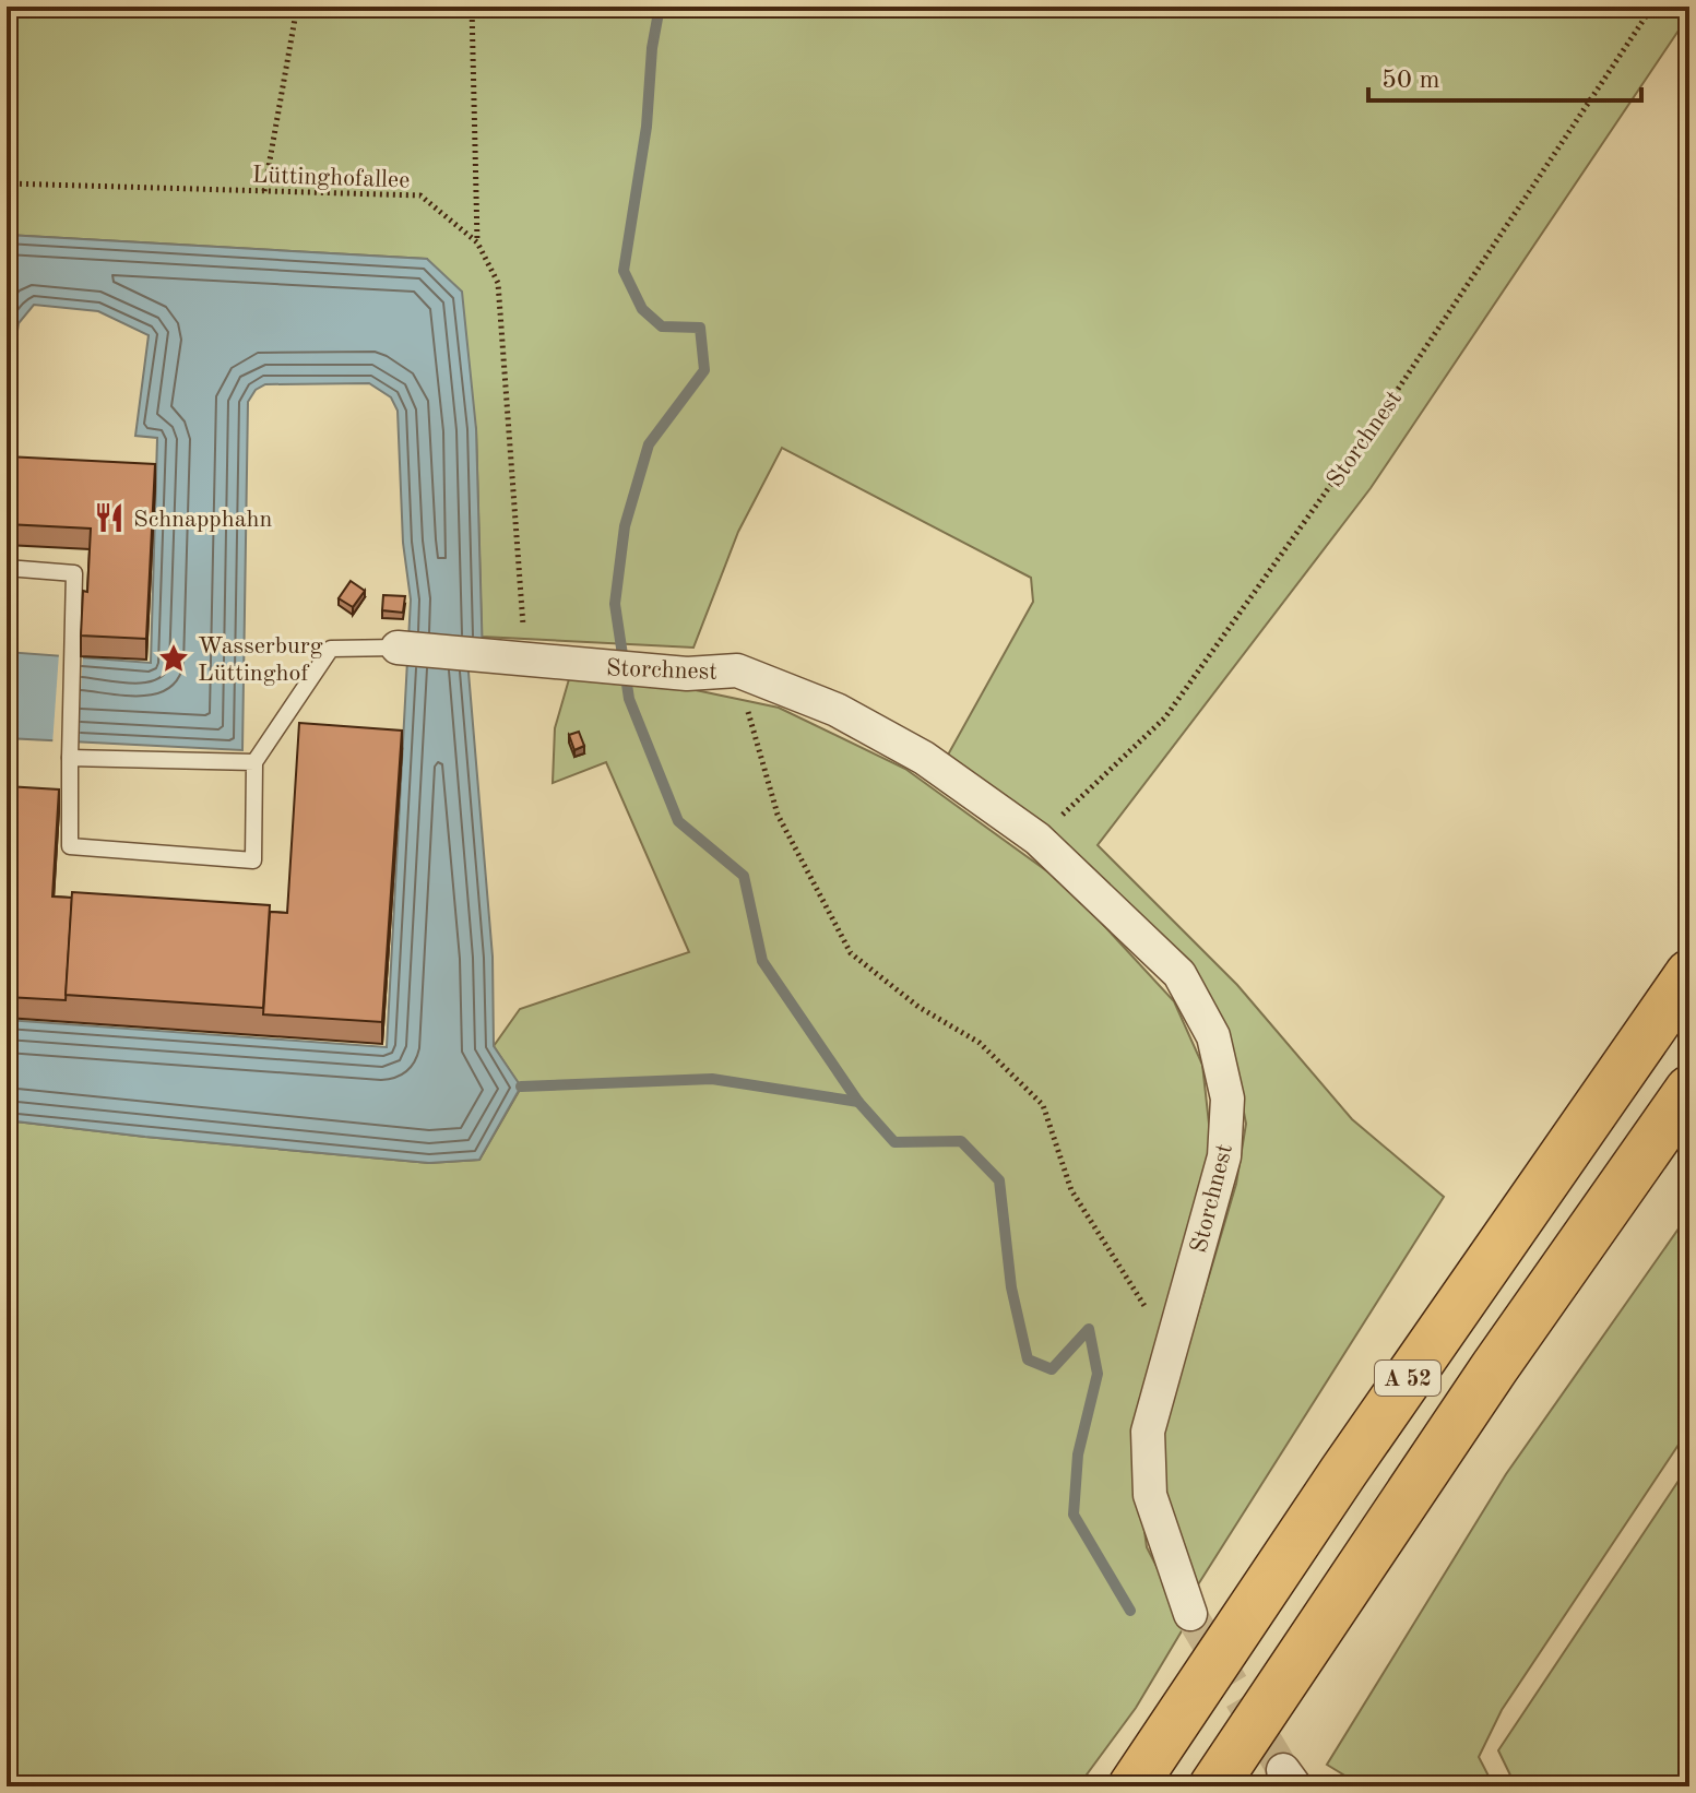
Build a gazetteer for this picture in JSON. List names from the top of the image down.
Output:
{
  "streets": {
    "highway": ["A 52"],
    "street": ["Storchnest"],
    "path": ["Lüttinghofallee"]
  },
  "crossings": [
    ["Lüttinghofallee", "Storchnest"]
  ],
  "places": {
    "restaurant": ["Schnapphahn"],
    "place": ["Wasserburg Lüttinghof"]
  },
  "scale_bar": "50 m"
}
